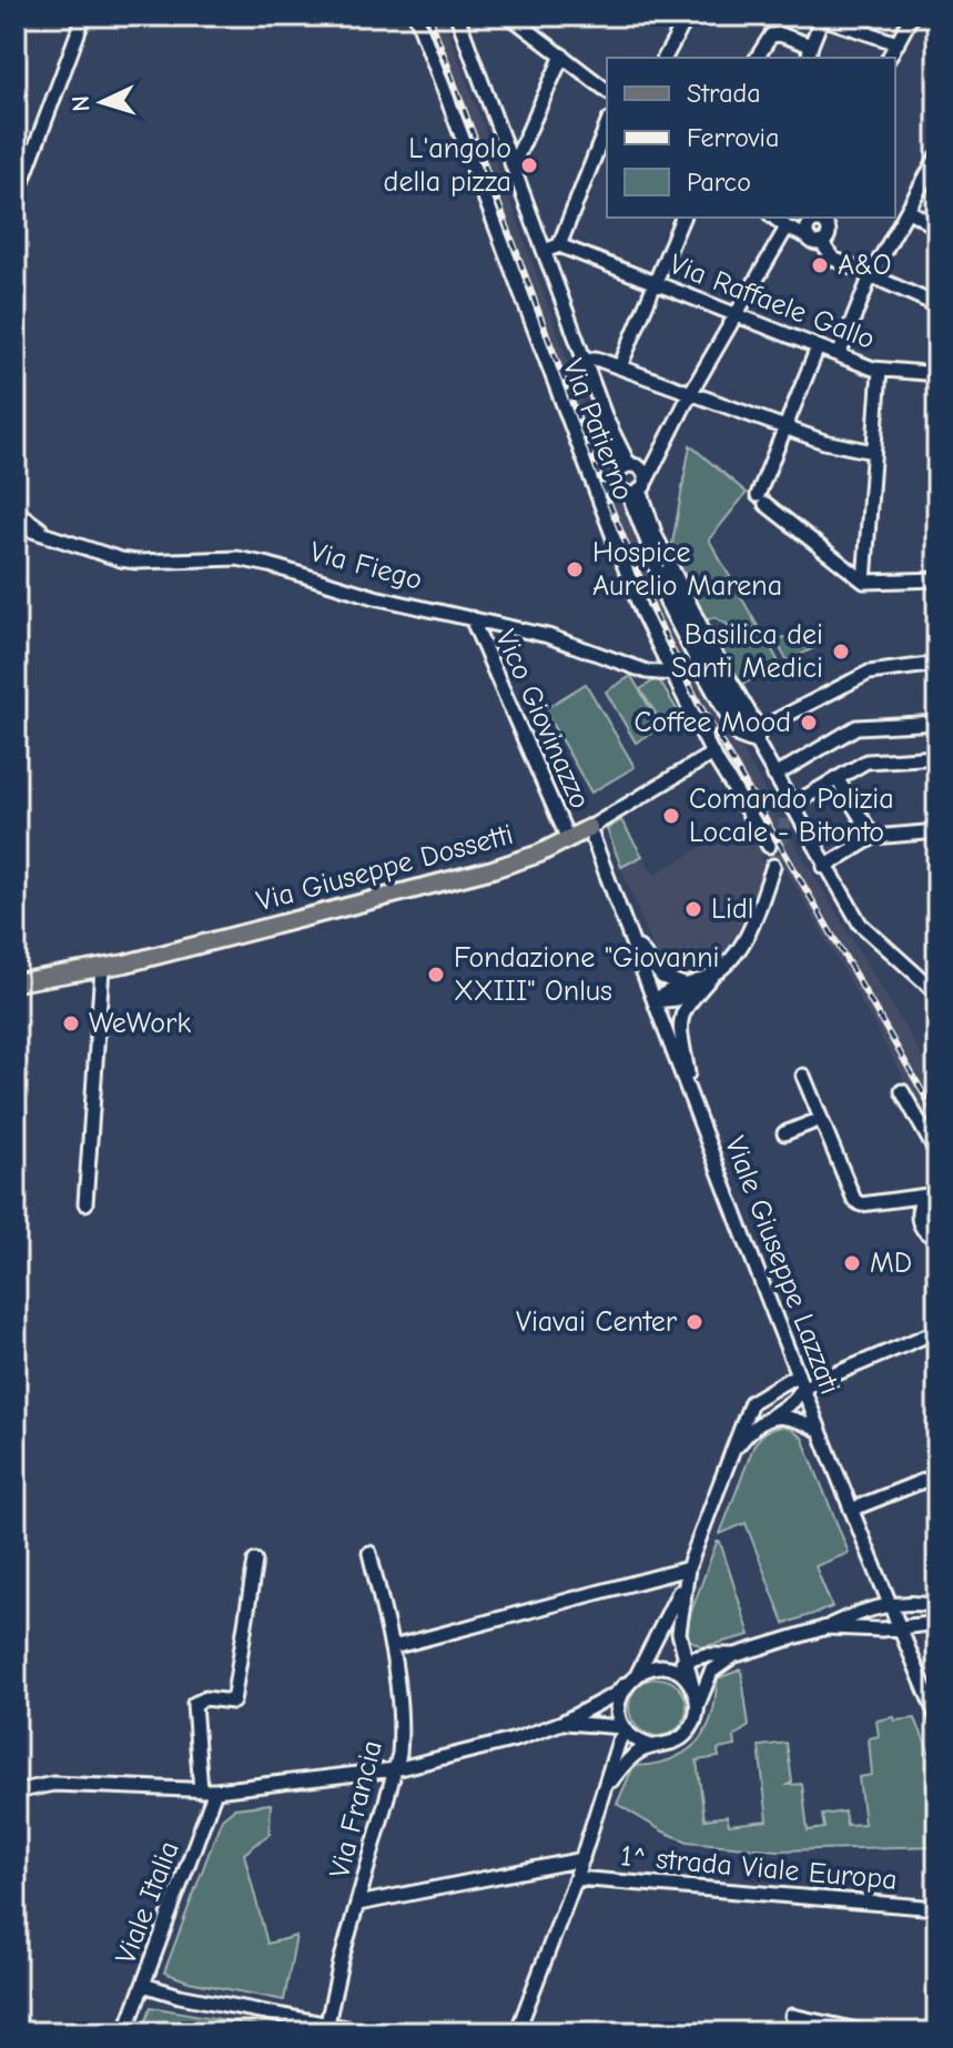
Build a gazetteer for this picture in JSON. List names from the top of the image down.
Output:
{
  "streets": {
    "main road": ["Via Giuseppe Dossetti"],
    "street": [
      "Via Raffaele Gallo",
      "Via Patierno",
      "Via Fiego",
      "Vico Giovinazzo",
      "Viale Giuseppe Lazzati",
      "Via Francia",
      "1^ strada Viale Europa",
      "Viale Italia"
    ]
  },
  "crossings": [
    ["Via Patierno", "Via Fiego"],
    ["Via Patierno", "Via Giuseppe Dossetti"],
    ["Via Fiego", "Vico Giovinazzo"],
    ["Vico Giovinazzo", "Via Giuseppe Dossetti"],
    ["Via Giuseppe Dossetti", "Viale Giuseppe Lazzati"]
  ],
  "places": [
    "L'angolo della pizza",
    "A&O",
    "Hospice Aurelio Marena",
    "Basilica dei Santi Medici",
    "Coffee Mood",
    "Comando Polizia Locale - Bitonto",
    "Lidl",
    "Fondazione \"Giovanni XXIII\" Onlus",
    "WeWork",
    "MD",
    "Viavai Center"
  ],
  "legend": ["Strada", "Ferrovia", "Parco"],
  "north": "left"
}
